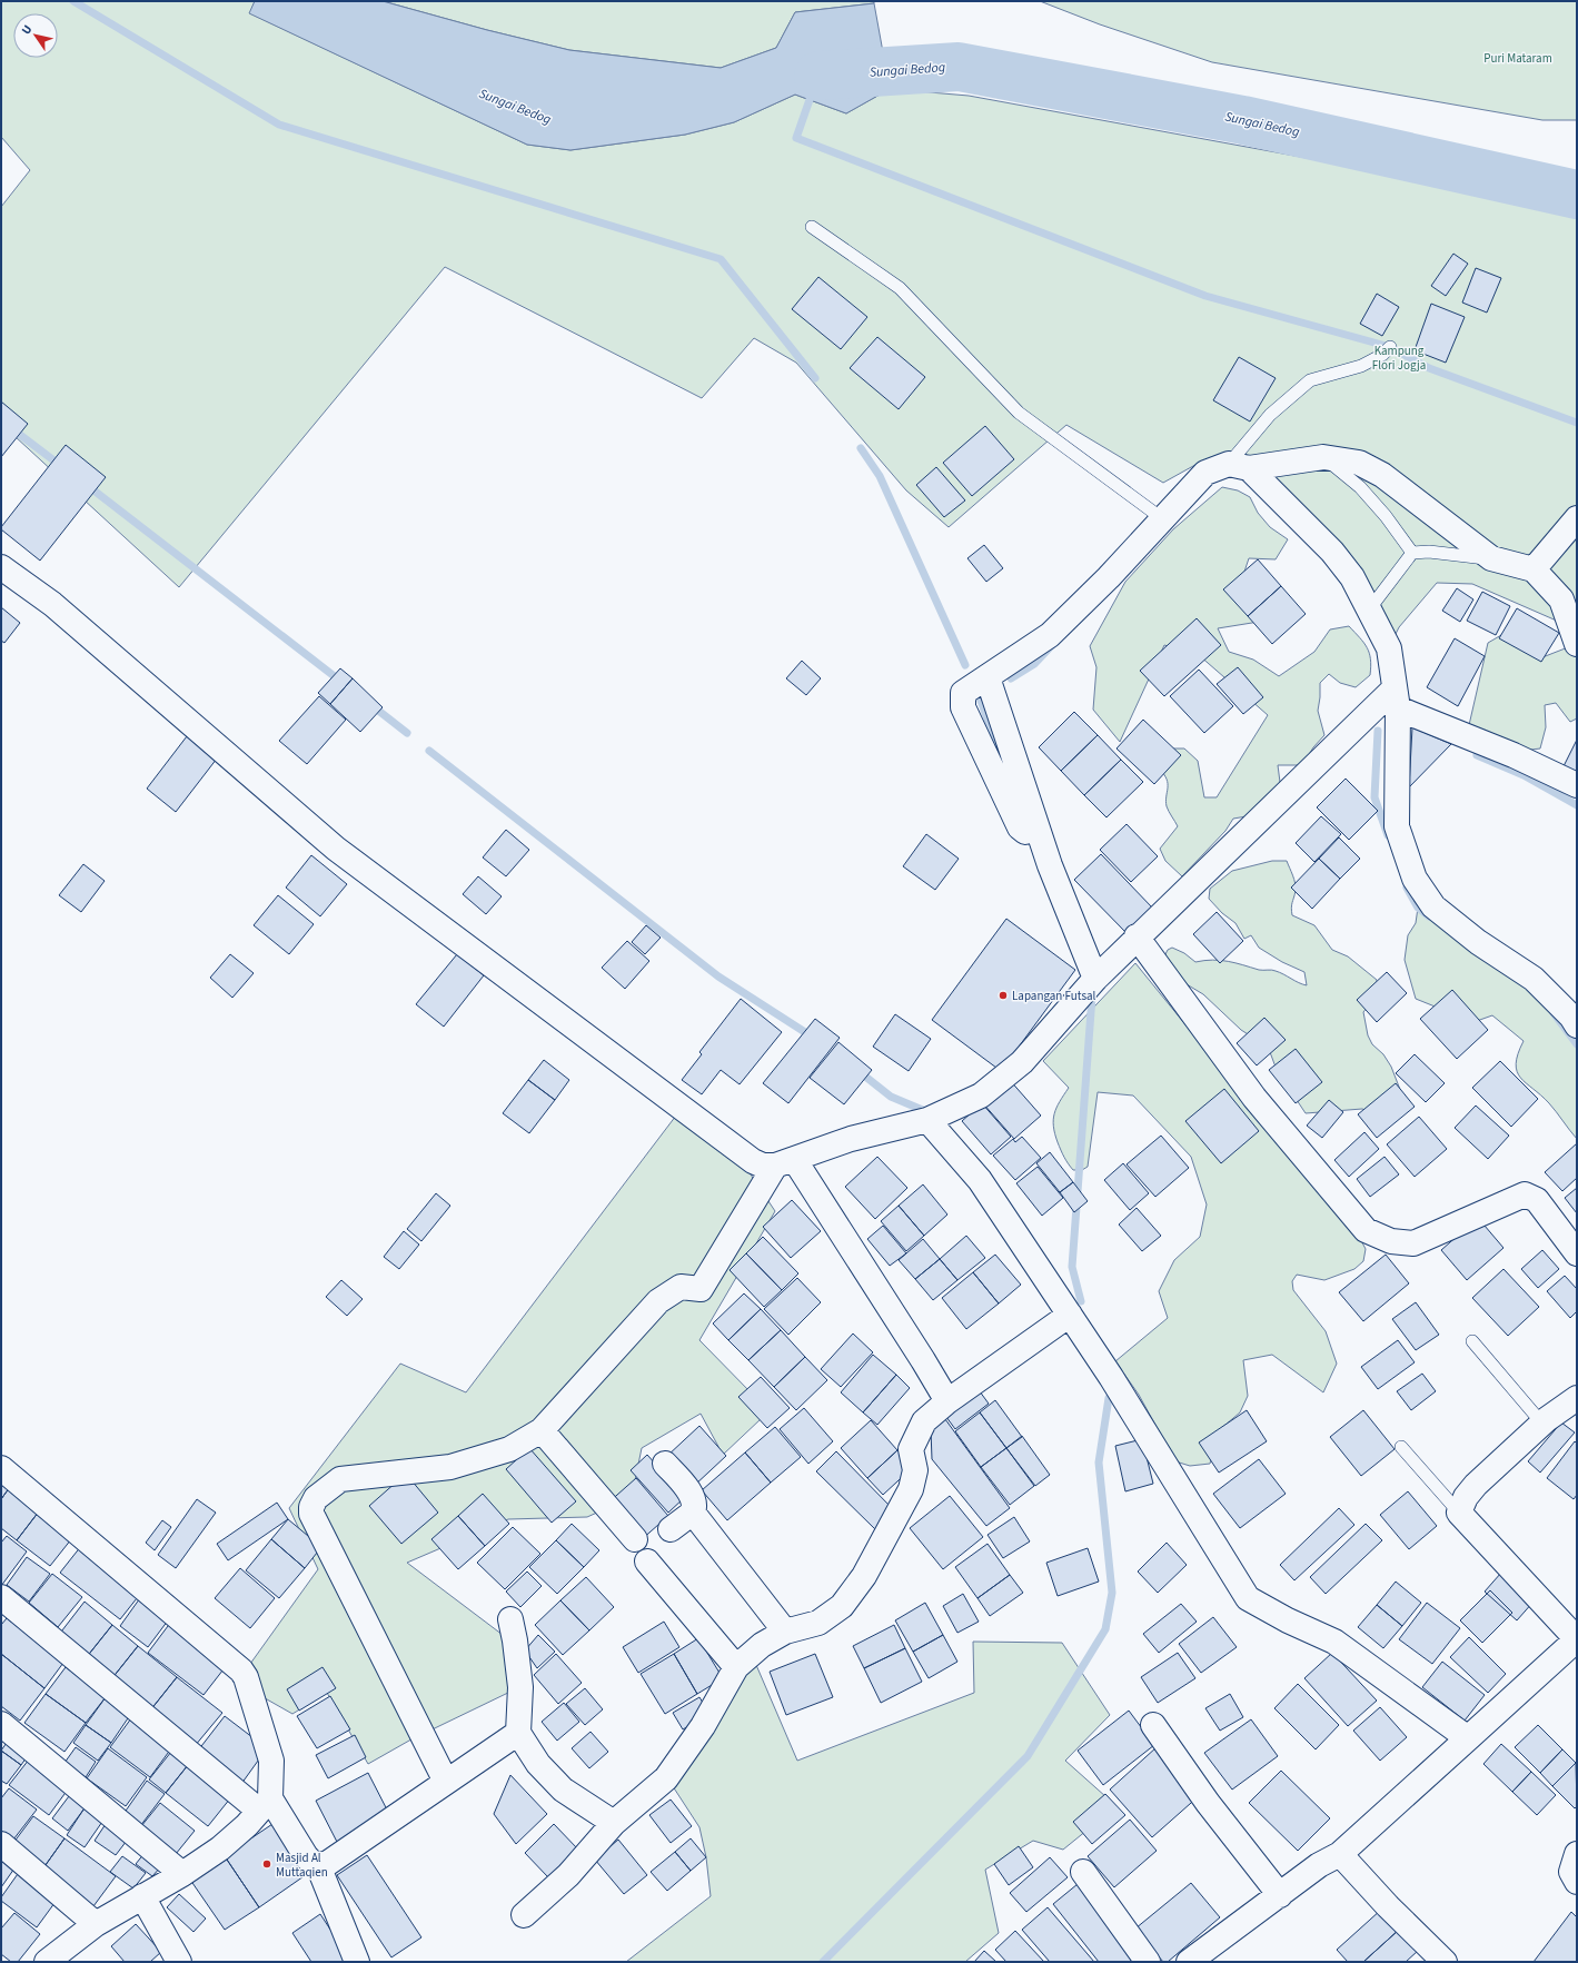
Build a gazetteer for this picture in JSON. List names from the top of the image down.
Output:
{
  "water": ["Sungai Bedog"],
  "parks": ["Puri Mataram", "Kampung Flori Jogja"],
  "places": ["Lapangan Futsal", "Masjid Al Muttaqien"],
  "north": "top left"
}
